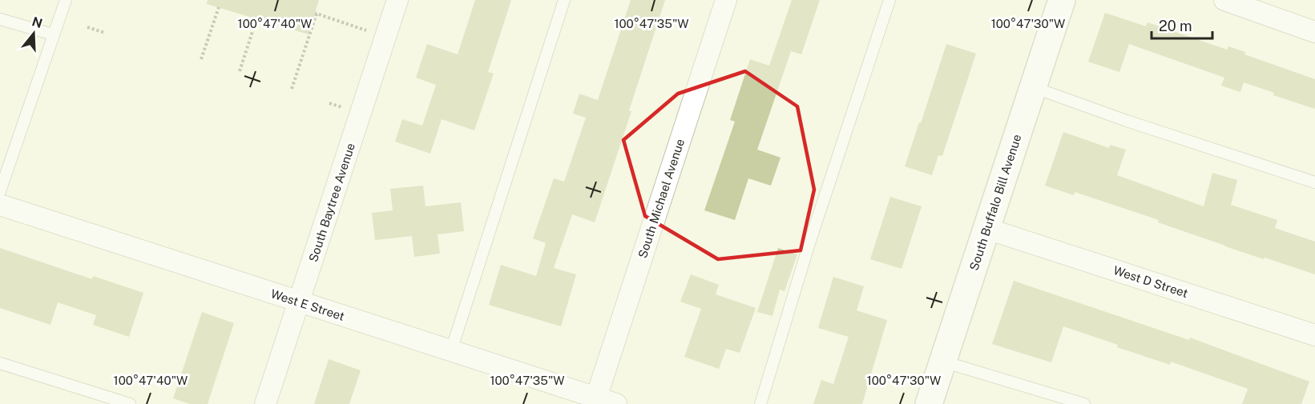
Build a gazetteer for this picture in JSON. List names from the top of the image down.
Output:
{
  "streets": {
    "main road": ["South Buffalo Bill Avenue"],
    "street": [
      "South Michael Avenue",
      "South Baytree Avenue",
      "West D Street",
      "West E Street"
    ]
  },
  "crossings": [
    ["South Michael Avenue", "West E Street"],
    ["South Baytree Avenue", "West E Street"],
    ["South Buffalo Bill Avenue", "West D Street"]
  ],
  "scale_bar": "20 m",
  "north": "top",
  "coordinates": ["100°47'40\"W", "100°47'35\"W", "100°47'30\"W"]
}
